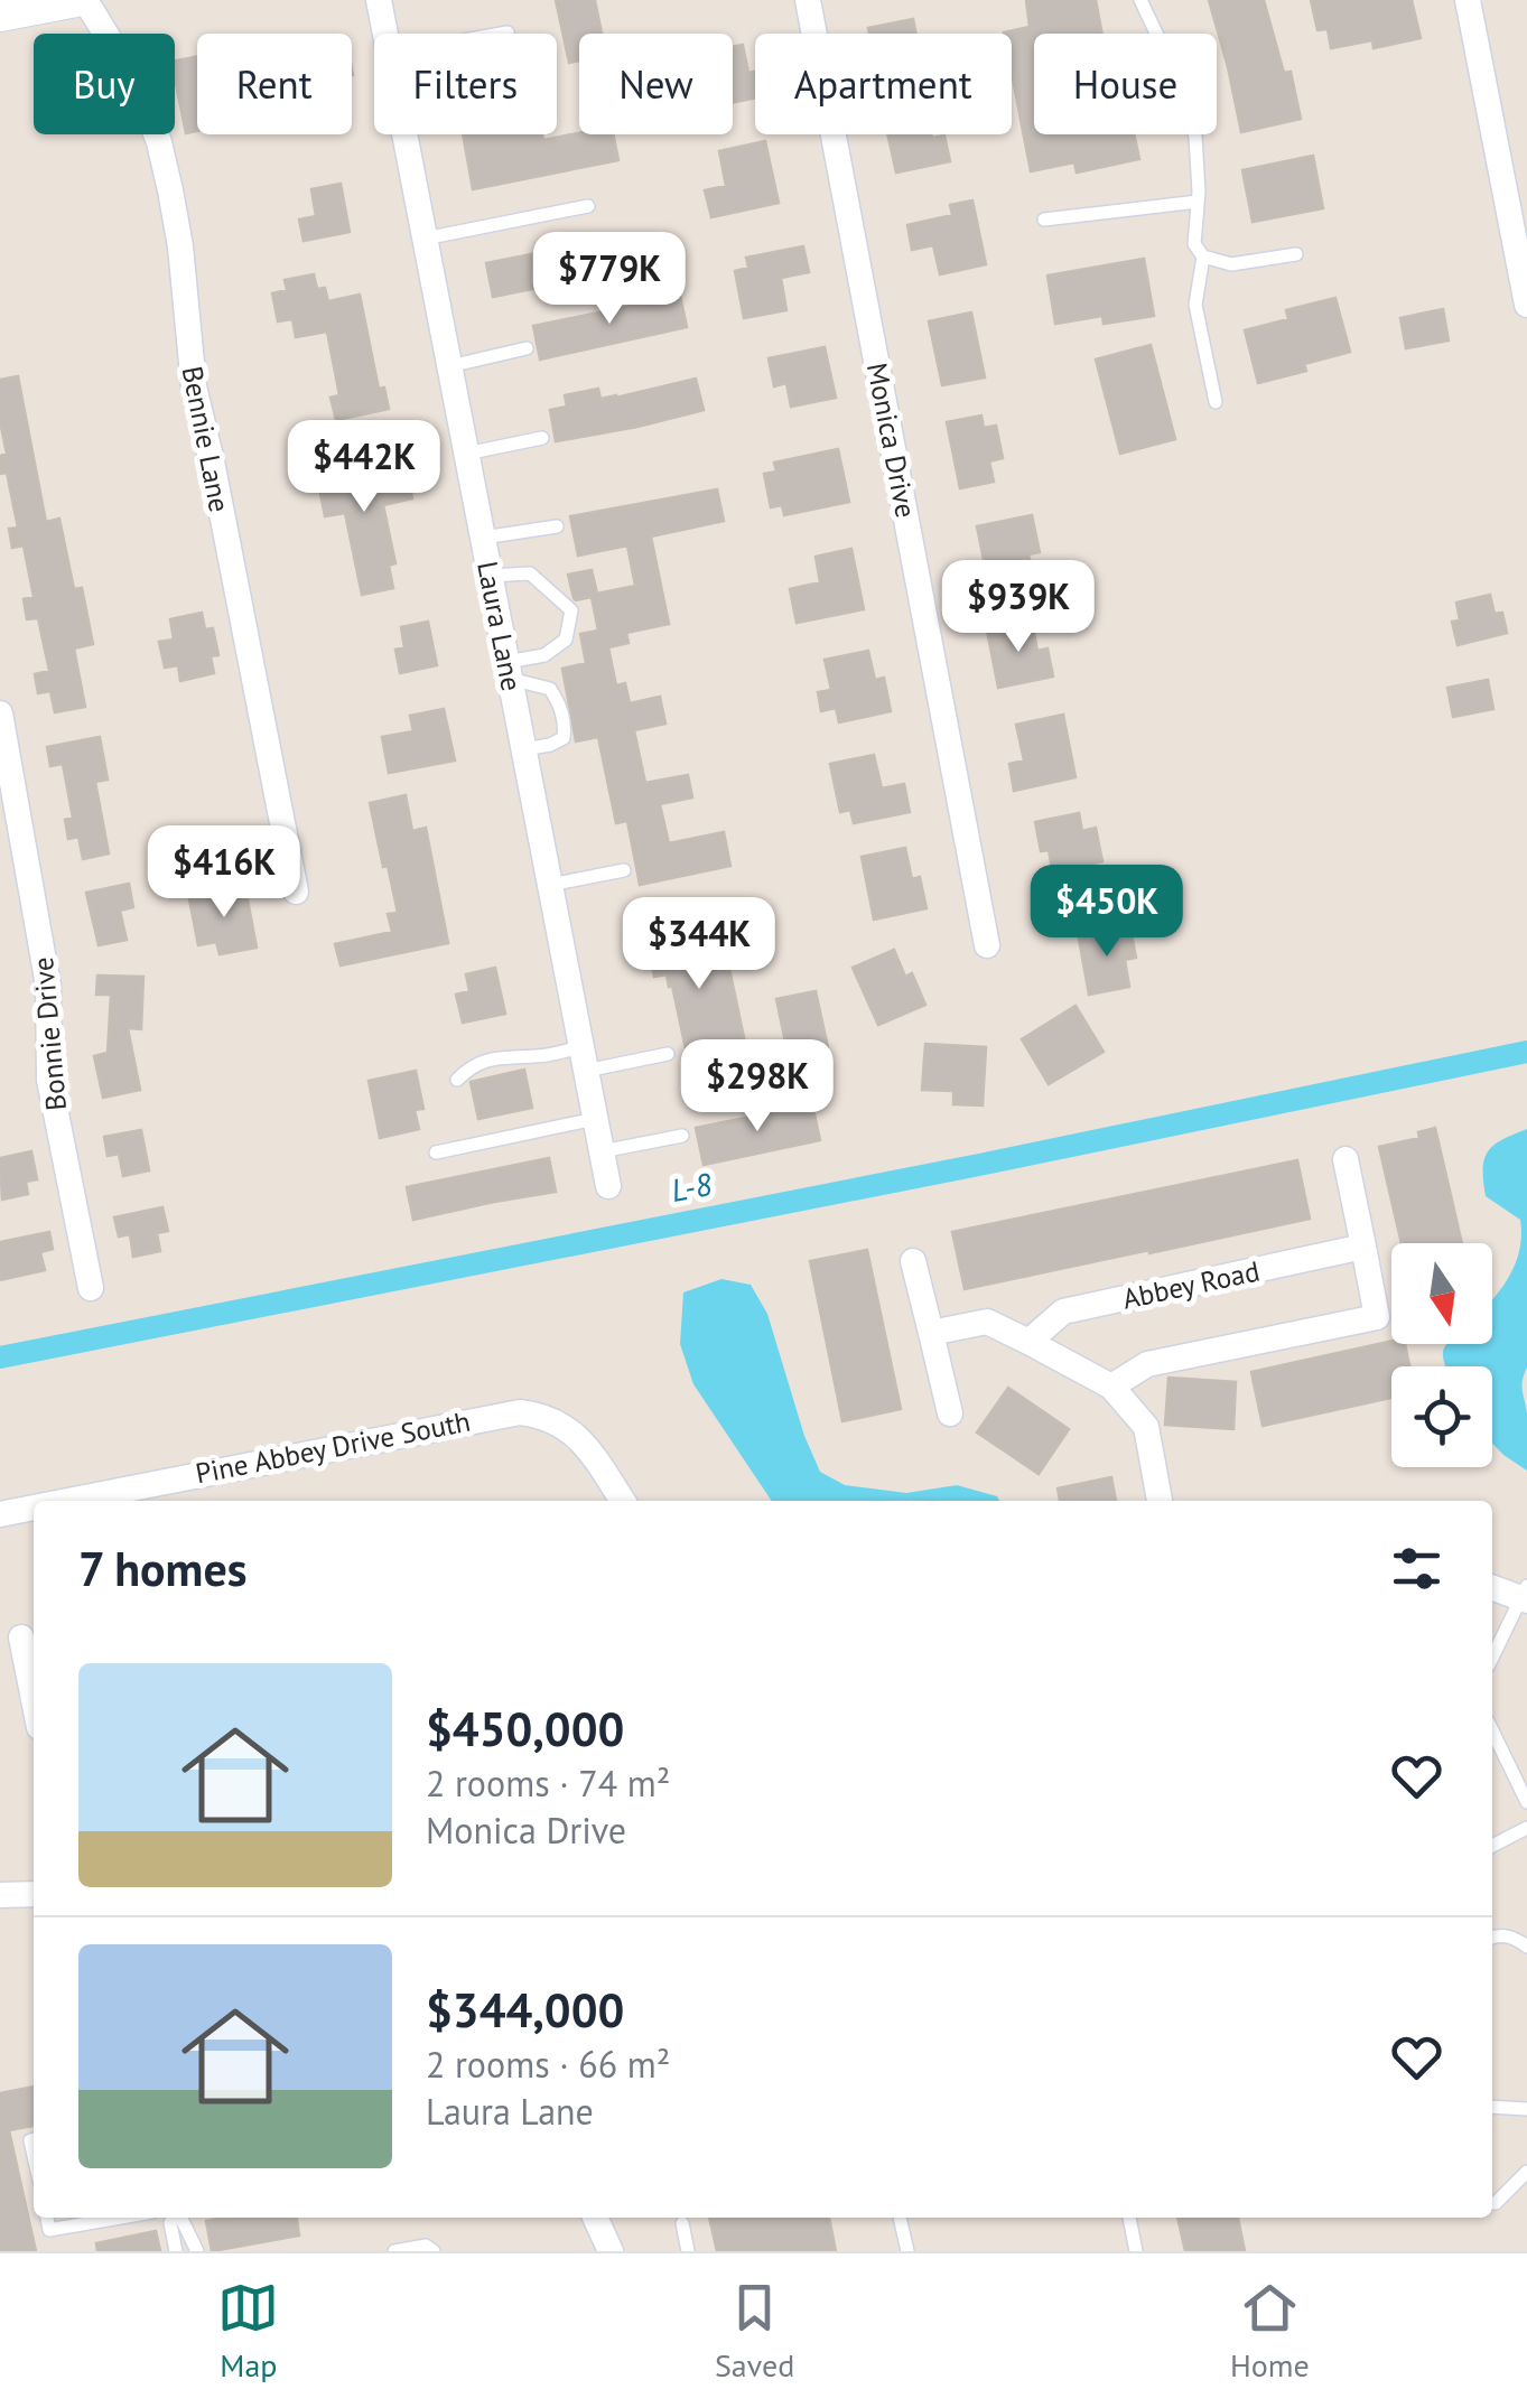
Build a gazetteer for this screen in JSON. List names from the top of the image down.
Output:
{
  "streets": {
    "street": [
      "Bennie Lane",
      "Monica Drive",
      "Laura Lane",
      "Bonnie Drive",
      "Abbey Road",
      "Pine Abbey Drive South"
    ]
  },
  "water": ["L-8"],
  "north": "bottom",
  "page": {
    "chip": [
      "Buy",
      "Rent",
      "Filters",
      "New",
      "Apartment",
      "House"
    ],
    "price": [
      "$779K",
      "$442K",
      "$939K",
      "$416K",
      "$450K",
      "$344K",
      "$298K"
    ],
    "heading": "7 homes",
    "list": [
      {
        "name": "$450,000",
        "note": "2 rooms · 74 m² · Monica Drive"
      },
      {
        "name": "$344,000",
        "note": "2 rooms · 66 m² · Laura Lane"
      }
    ],
    "tabs": ["Map", "Saved", "Home"]
  }
}
